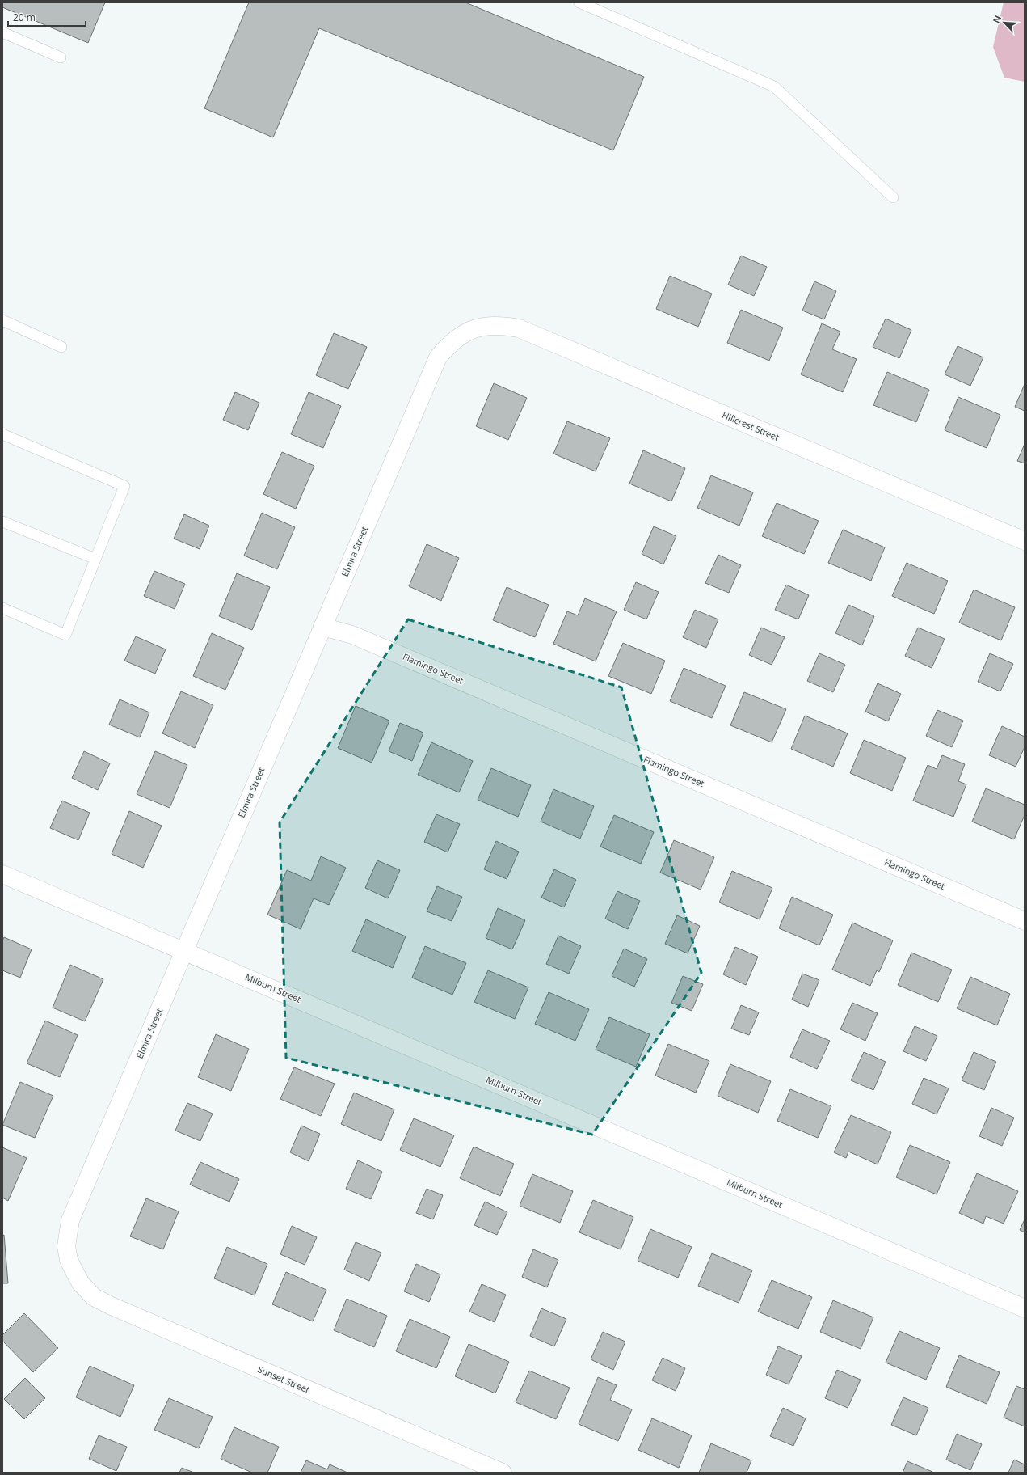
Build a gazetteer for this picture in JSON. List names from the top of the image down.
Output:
{
  "streets": {
    "street": [
      "Hillcrest Street",
      "Elmira Street",
      "Flamingo Street",
      "Milburn Street",
      "Sunset Street"
    ]
  },
  "crossings": [
    ["Hillcrest Street", "Elmira Street"],
    ["Elmira Street", "Flamingo Street"],
    ["Elmira Street", "Milburn Street"],
    ["Elmira Street", "Sunset Street"]
  ],
  "scale_bar": "20 m",
  "north": "top left"
}
